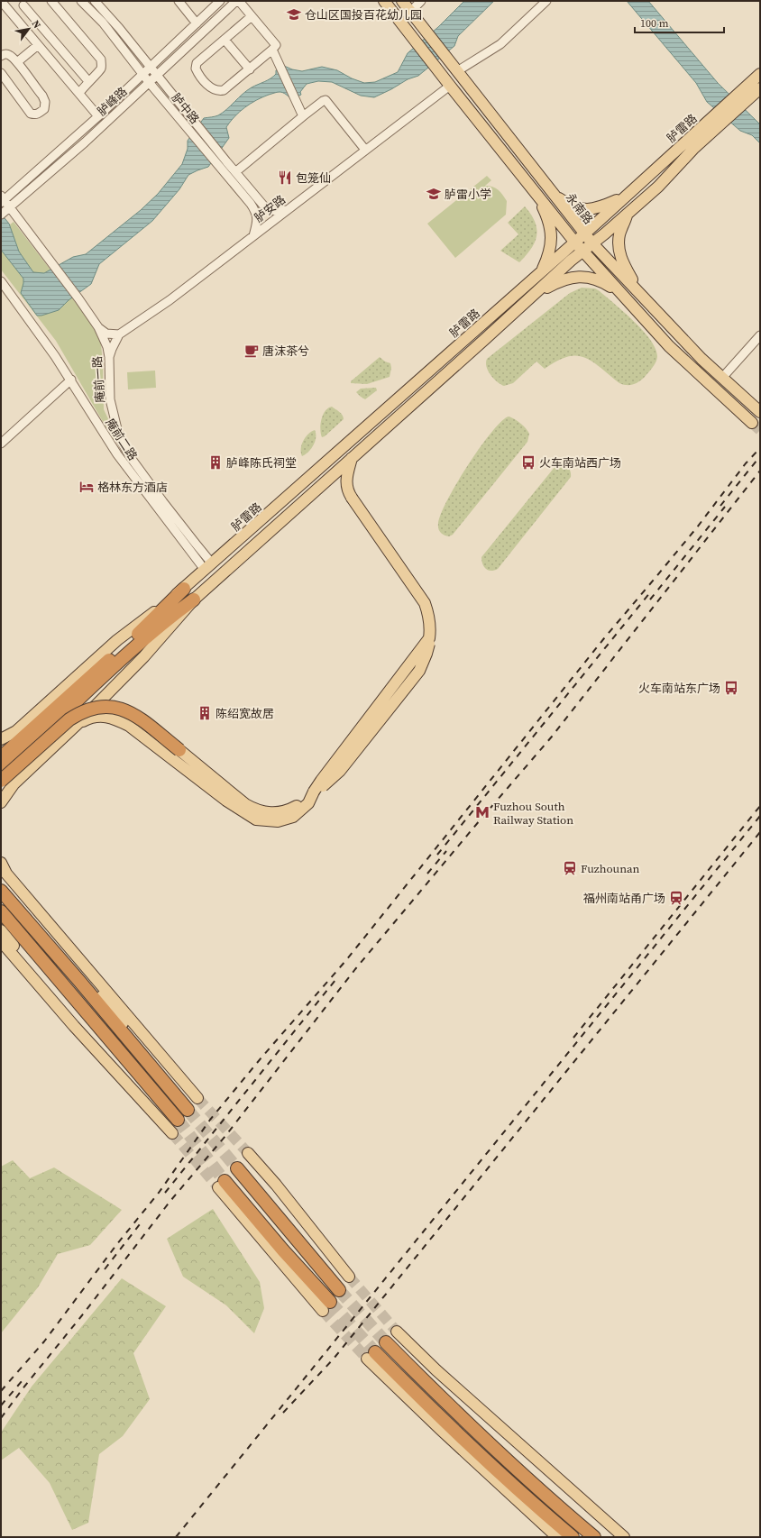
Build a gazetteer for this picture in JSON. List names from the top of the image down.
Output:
{
  "streets": {
    "main road": ["胪雷路", "永南路"],
    "street": [
      "胪峰路",
      "胪中路",
      "胪安路",
      "庵前一路",
      "庵前二路"
    ]
  },
  "crossings": [
    ["胪峰路", "胪中路"],
    ["胪峰路", "庵前一路"],
    ["胪中路", "胪安路"],
    ["胪雷路", "永南路"],
    ["胪雷路", "庵前一路"],
    ["胪雷路", "庵前二路"],
    ["庵前一路", "庵前二路"]
  ],
  "places": {
    "school or university": ["仓山区国投百花幼儿园", "胪雷小学"],
    "restaurant": ["包笼仙"],
    "cafe": ["唐沫茶兮"],
    "building": ["胪峰陈氏祠堂", "陈绍宽故居"],
    "bus stop": ["火车南站西广场", "火车南站东广场"],
    "hotel": ["格林东方酒店"],
    "metro station": ["Fuzhou South Railway Station"],
    "station": ["Fuzhounan", "福州南站甬广场"]
  },
  "scale_bar": "100 m",
  "north": "top right"
}
